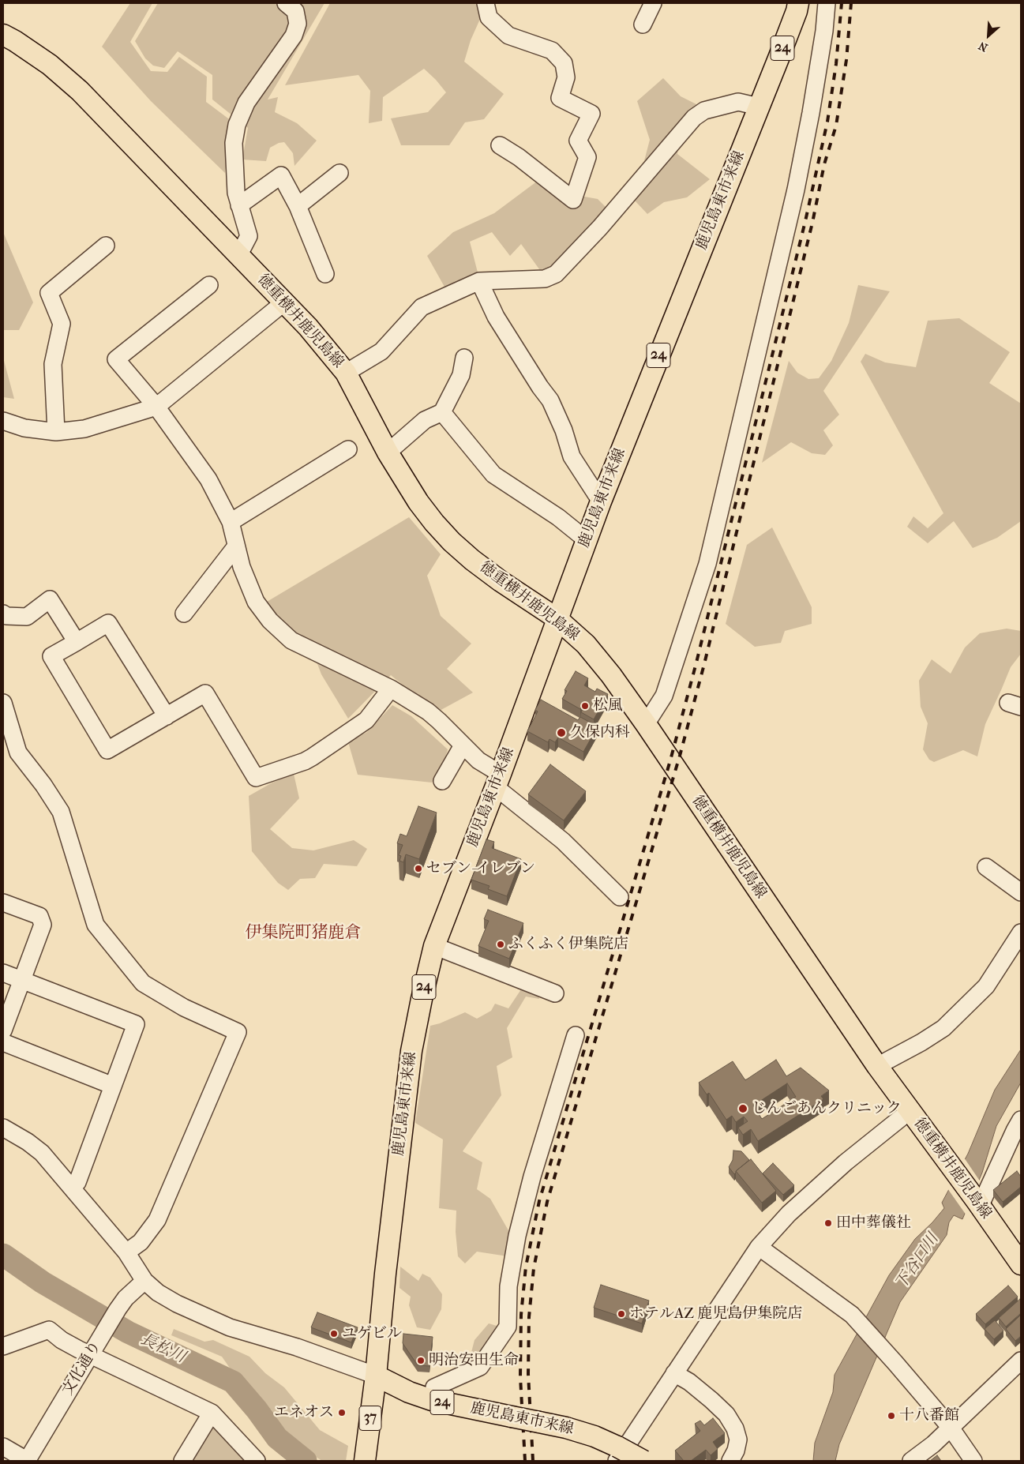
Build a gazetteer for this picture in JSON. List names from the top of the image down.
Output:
{
  "streets": {
    "main road": [
      "24",
      "鹿児島東市来線",
      "徳重横井鹿児島線",
      "37"
    ],
    "street": ["文化通り"]
  },
  "crossings": [
    ["鹿児島東市来線", "徳重横井鹿児島線"],
    ["鹿児島東市来線", "37"]
  ],
  "districts": ["伊集院町猪鹿倉"],
  "water": ["下谷口川", "長松川"],
  "places": [
    "松風",
    "久保内科",
    "セブン-イレブン",
    "ふくふく伊集院店",
    "じんごあんクリニック",
    "田中葬儀社",
    "ホテルAZ 鹿児島伊集院店",
    "ユゲビル",
    "明治安田生命",
    "エネオス",
    "十八番館"
  ],
  "north": "bottom left"
}
